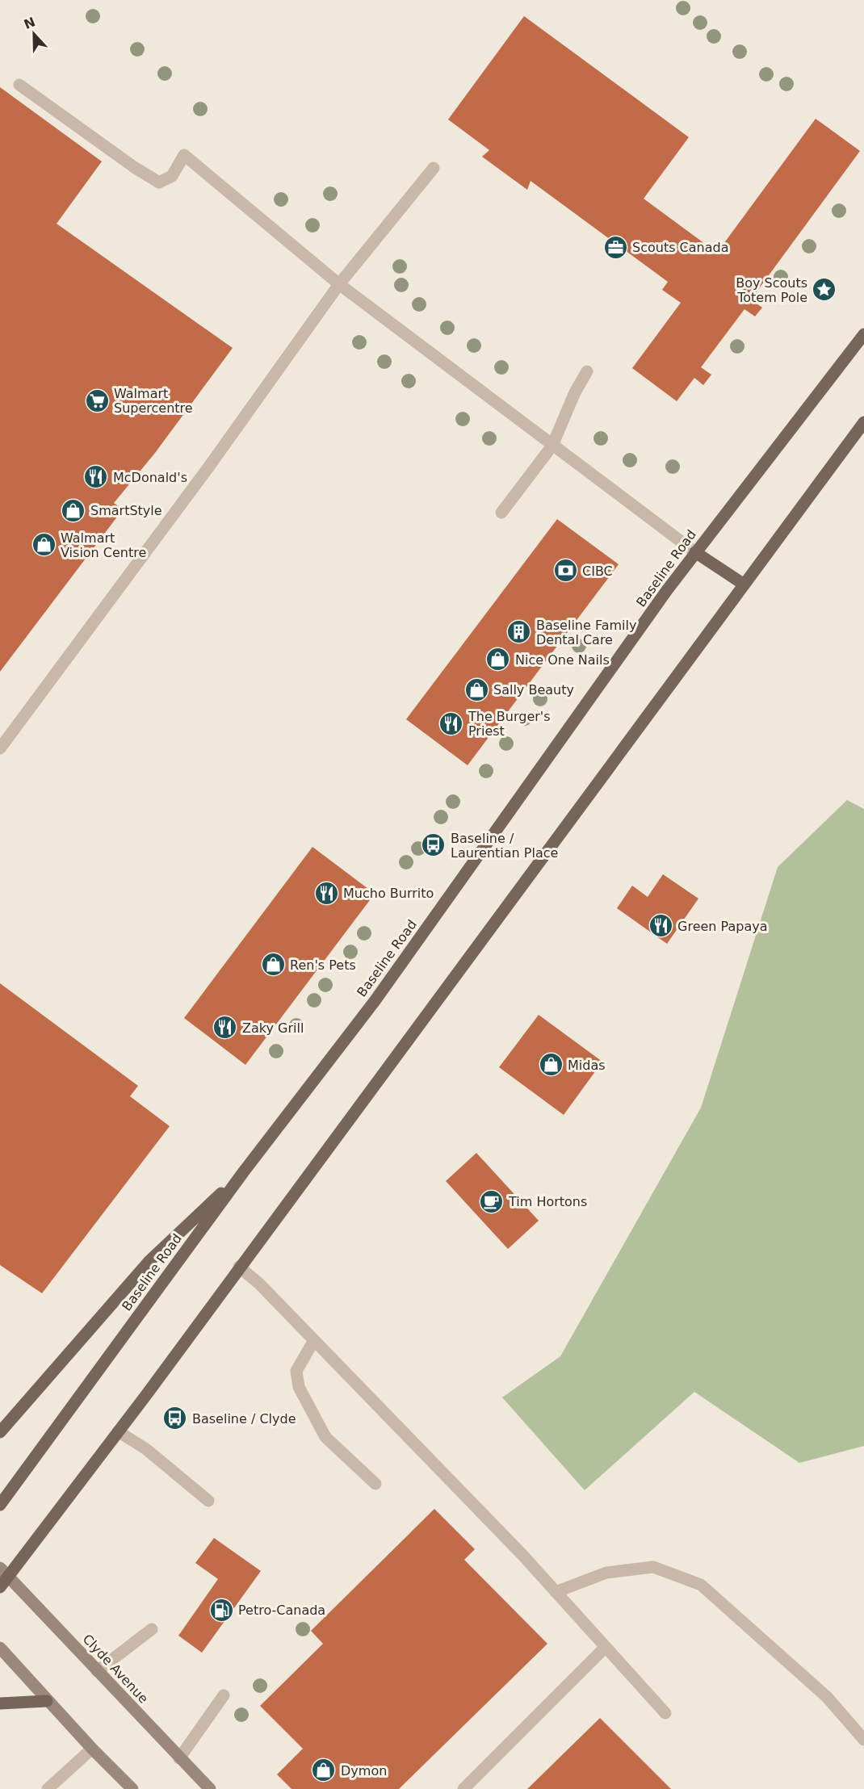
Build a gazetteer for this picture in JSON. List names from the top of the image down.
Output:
{
  "streets": {
    "main road": ["Baseline Road", "Clyde Avenue"]
  },
  "places": {
    "office": ["Scouts Canada"],
    "place": ["Boy Scouts Totem Pole"],
    "supermarket": ["Walmart Supercentre"],
    "restaurant": [
      "McDonald's",
      "The Burger's Priest",
      "Mucho Burrito",
      "Green Papaya",
      "Zaky Grill"
    ],
    "shop": [
      "SmartStyle",
      "Walmart Vision Centre",
      "Nice One Nails",
      "Sally Beauty",
      "Ren's Pets",
      "Midas",
      "Dymon"
    ],
    "bank": ["CIBC"],
    "building": ["Baseline Family Dental Care"],
    "bus stop": ["Baseline / Laurentian Place", "Baseline / Clyde"],
    "cafe": ["Tim Hortons"],
    "fuel station": ["Petro-Canada"]
  },
  "north": "top"
}
